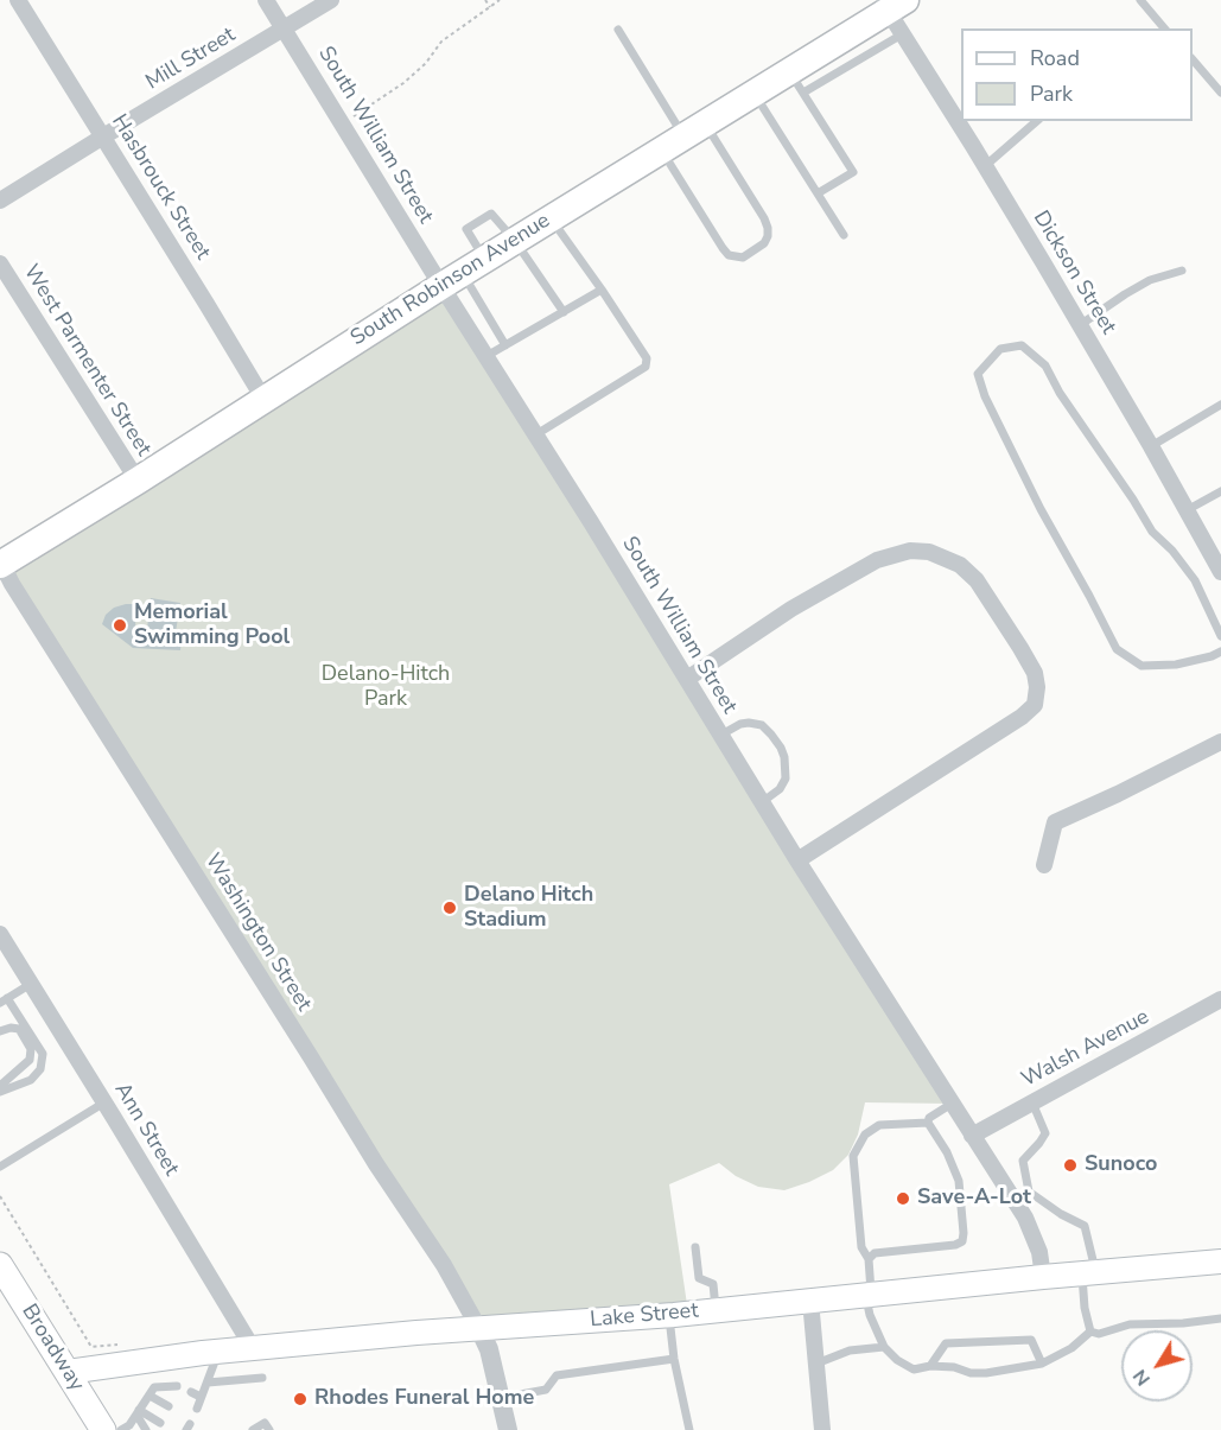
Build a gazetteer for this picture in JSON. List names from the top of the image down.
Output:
{
  "streets": {
    "highway": ["South Robinson Avenue"],
    "main road": ["Lake Street", "Broadway"],
    "street": [
      "Mill Street",
      "South William Street",
      "Hasbrouck Street",
      "Dickson Street",
      "West Parmenter Street",
      "Washington Street",
      "Walsh Avenue",
      "Ann Street"
    ]
  },
  "crossings": [
    ["Mill Street", "South William Street"],
    ["Mill Street", "Hasbrouck Street"],
    ["South William Street", "South Robinson Avenue"],
    ["South William Street", "Walsh Avenue"],
    ["South William Street", "Lake Street"],
    ["Hasbrouck Street", "South Robinson Avenue"],
    ["Dickson Street", "South Robinson Avenue"],
    ["South Robinson Avenue", "West Parmenter Street"],
    ["South Robinson Avenue", "Washington Street"],
    ["Washington Street", "Lake Street"],
    ["Ann Street", "Lake Street"],
    ["Lake Street", "Broadway"]
  ],
  "parks": ["Delano-Hitch Park"],
  "places": [
    "Memorial Swimming Pool",
    "Delano Hitch Stadium",
    "Sunoco",
    "Save-A-Lot",
    "Rhodes Funeral Home"
  ],
  "legend": ["Road", "Park"],
  "north": "bottom left"
}
